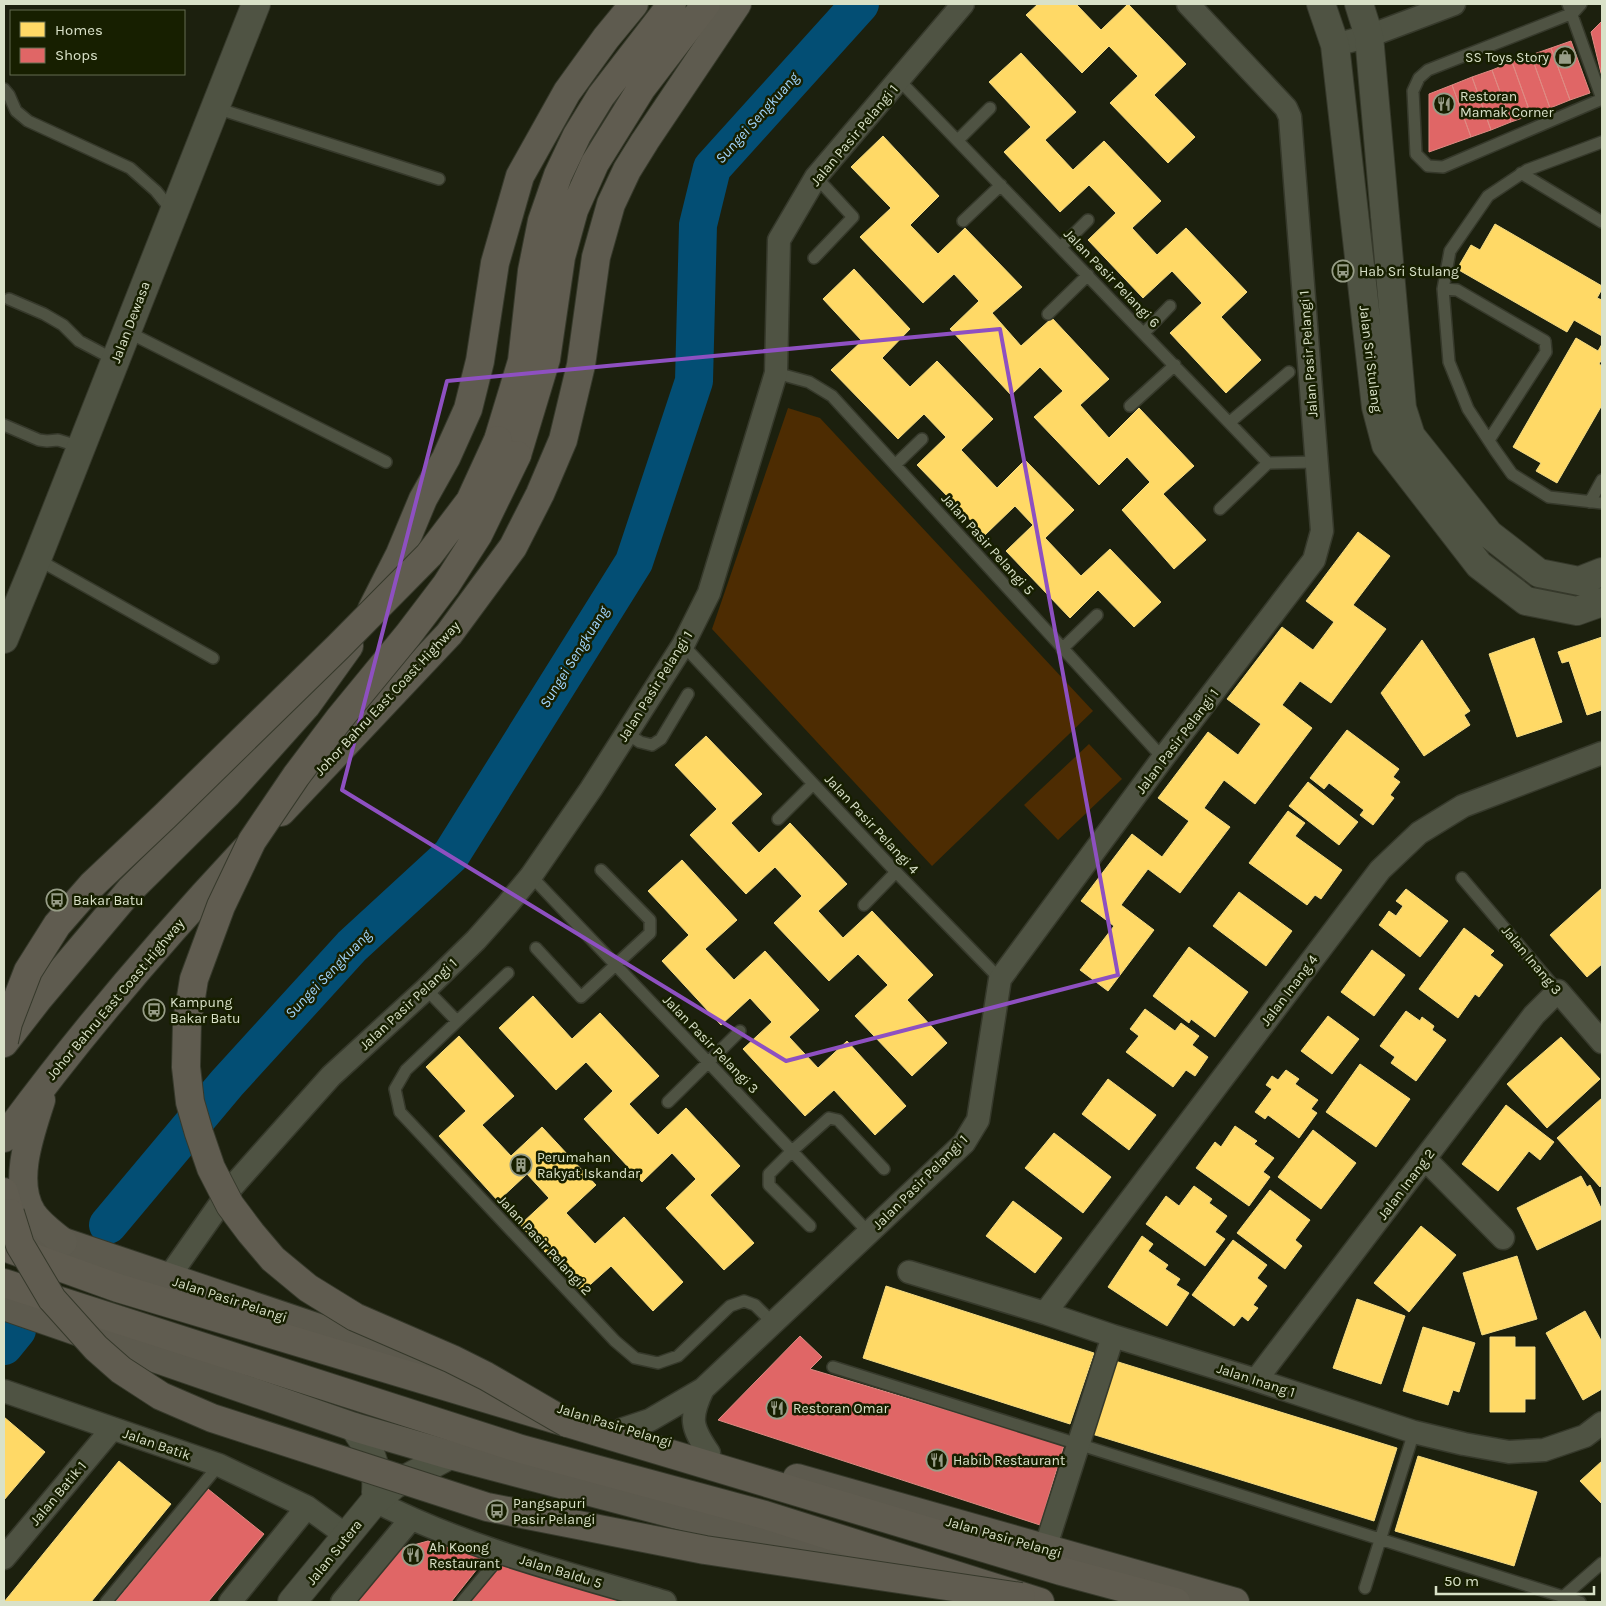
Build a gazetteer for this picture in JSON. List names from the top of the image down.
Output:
{
  "streets": {
    "highway": ["Johor Bahru East Coast Highway"],
    "main road": ["Jalan Pasir Pelangi"],
    "street": [
      "Jalan Pasir Pelangi 1",
      "Jalan Dewasa",
      "Jalan Sri Stulang",
      "Jalan Inang 3",
      "Jalan Inang 4",
      "Jalan Inang 2",
      "Jalan Inang 1",
      "Jalan Batik",
      "Jalan Batik 1",
      "Jalan Sutera",
      "Jalan Baldu 5"
    ],
    "lane": [
      "Jalan Pasir Pelangi 6",
      "Jalan Pasir Pelangi 5",
      "Jalan Pasir Pelangi 4",
      "Jalan Pasir Pelangi 3",
      "Jalan Pasir Pelangi 2"
    ]
  },
  "crossings": [
    ["Jalan Pasir Pelangi 1", "Jalan Pasir Pelangi 6"],
    ["Jalan Pasir Pelangi 1", "Jalan Pasir Pelangi 5"],
    ["Jalan Pasir Pelangi 1", "Jalan Pasir Pelangi 4"],
    ["Jalan Pasir Pelangi 1", "Jalan Pasir Pelangi 3"],
    ["Jalan Pasir Pelangi 1", "Jalan Pasir Pelangi 2"],
    ["Jalan Pasir Pelangi 1", "Jalan Pasir Pelangi"],
    ["Jalan Inang 3", "Jalan Inang 2"],
    ["Jalan Inang 4", "Jalan Inang 1"],
    ["Jalan Inang 2", "Jalan Inang 1"],
    ["Jalan Batik", "Jalan Batik 1"],
    ["Jalan Batik", "Jalan Sutera"],
    ["Jalan Sutera", "Jalan Baldu 5"]
  ],
  "water": ["Sungei Sengkuang"],
  "places": {
    "shop": ["SS Toys Story"],
    "restaurant": [
      "Restoran Mamak Corner",
      "Restoran Omar",
      "Habib Restaurant",
      "Ah Koong Restaurant"
    ],
    "bus stop": [
      "Hab Sri Stulang",
      "Bakar Batu",
      "Kampung Bakar Batu",
      "Pangsapuri Pasir Pelangi"
    ],
    "building": ["Perumahan Rakyat Iskandar"]
  },
  "legend": ["Homes", "Shops"],
  "scale_bar": "50 m"
}
